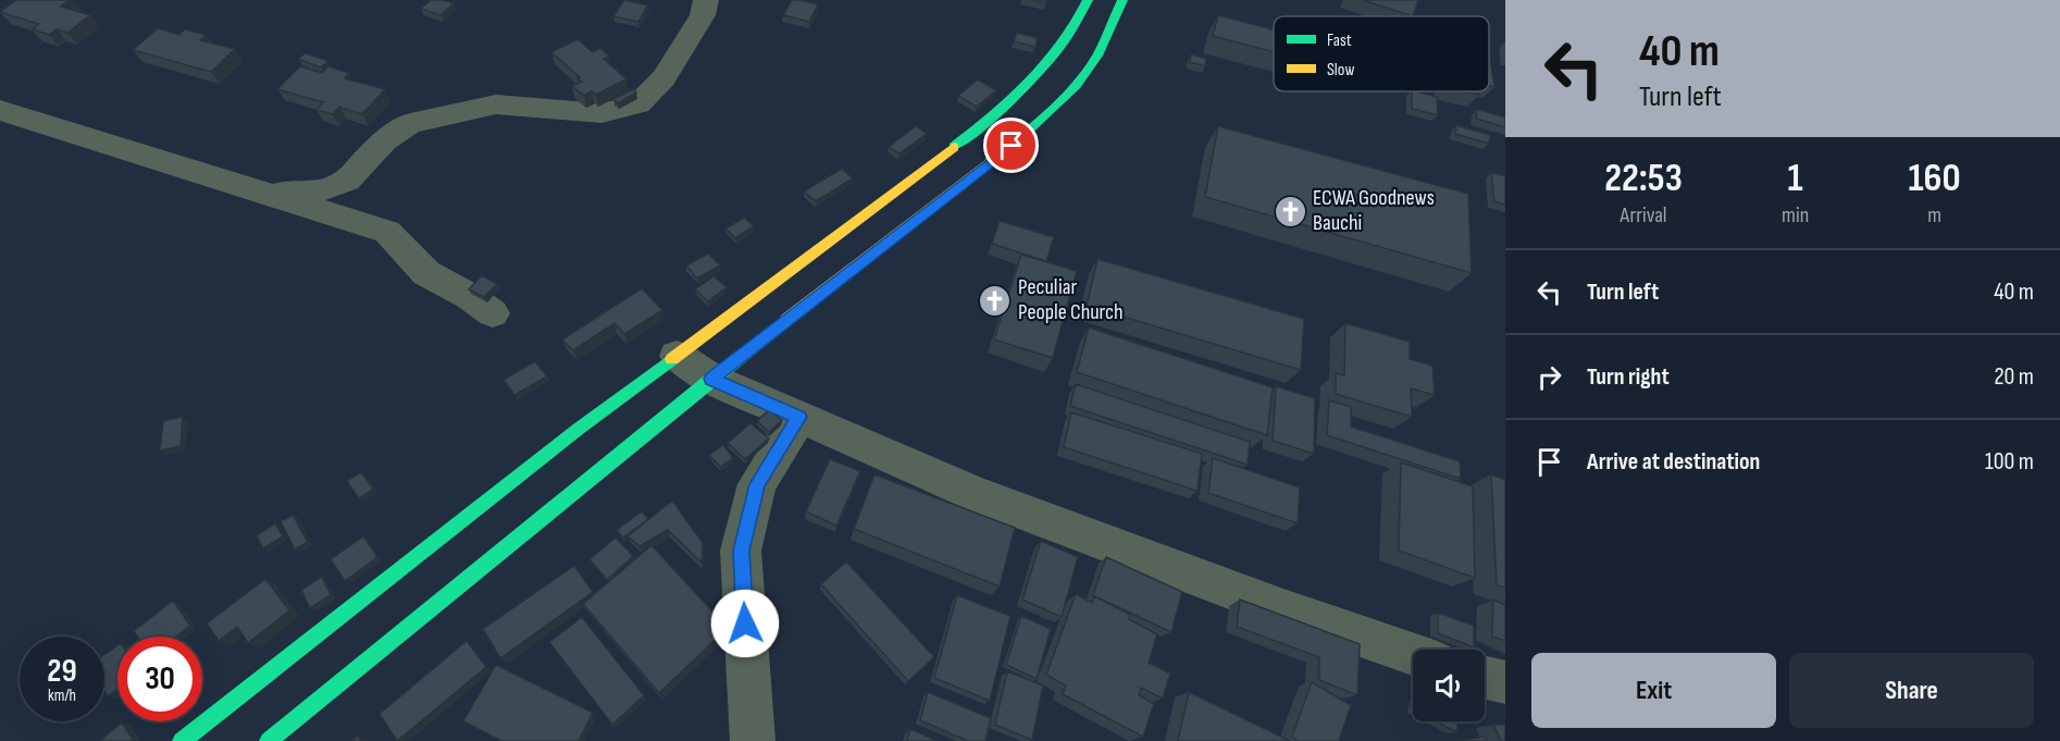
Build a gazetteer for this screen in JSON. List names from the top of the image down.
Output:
{
  "places": {
    "church": ["ECWA Goodnews Bauchi", "Peculiar People Church"]
  },
  "legend": ["Fast", "Slow"],
  "page": {
    "turn": ["40 m", "Turn left"],
    "eta": [
      "22:53",
      "Arrival",
      "1",
      "min",
      "160",
      "m"
    ],
    "list": [
      {
        "name": "Turn left",
        "value": "40 m"
      },
      {
        "name": "Turn right",
        "value": "20 m"
      },
      {
        "name": "Arrive at destination",
        "value": "100 m"
      }
    ],
    "speed": "29 km/h",
    "limit": "30",
    "buttons": ["Exit", "Share"]
  }
}
